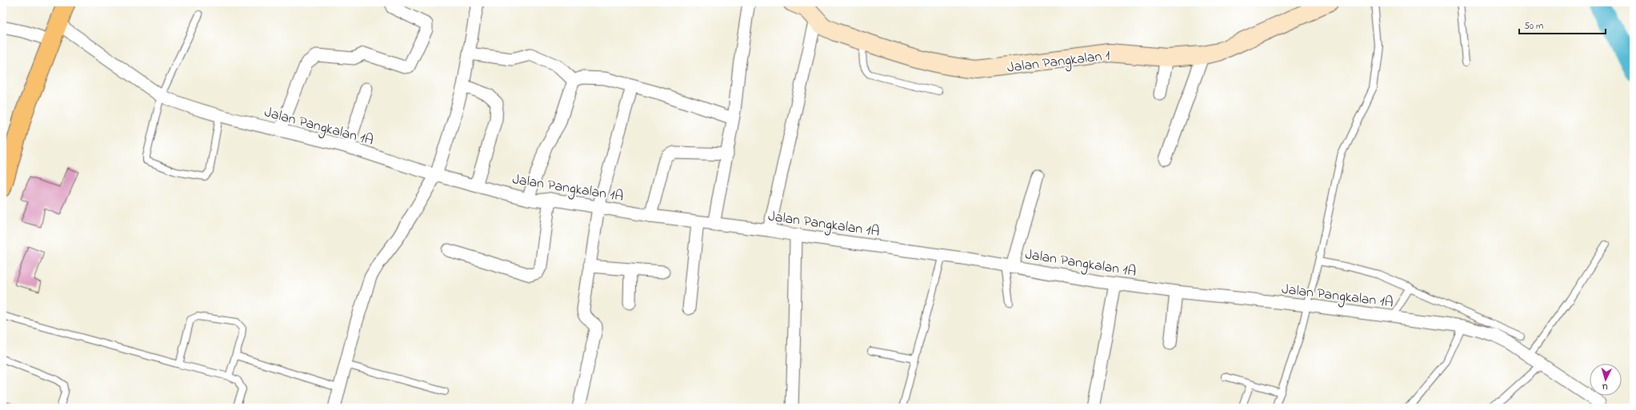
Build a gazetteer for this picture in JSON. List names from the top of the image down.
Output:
{
  "streets": {
    "main road": ["Jalan Pangkalan 1"],
    "street": ["Jalan Pangkalan 1A"]
  },
  "scale_bar": "50 m",
  "north": "bottom"
}
